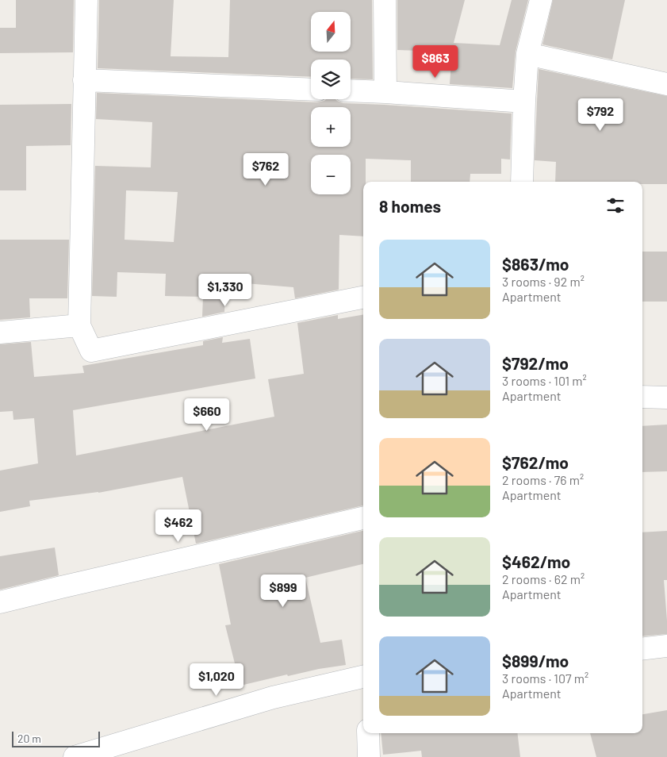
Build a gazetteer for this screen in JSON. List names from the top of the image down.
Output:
{
  "scale_bar": "20 m",
  "north": "top",
  "page": {
    "map_buttons": ["+", "−"],
    "price": [
      "$863",
      "$792",
      "$762",
      "$1,330",
      "$660",
      "$462",
      "$899",
      "$1,020"
    ],
    "heading": "8 homes",
    "list": [
      {
        "name": "$863/mo",
        "note": "3 rooms · 92 m² · Apartment"
      },
      {
        "name": "$792/mo",
        "note": "3 rooms · 101 m² · Apartment"
      },
      {
        "name": "$762/mo",
        "note": "2 rooms · 76 m² · Apartment"
      },
      {
        "name": "$462/mo",
        "note": "2 rooms · 62 m² · Apartment"
      },
      {
        "name": "$899/mo",
        "note": "3 rooms · 107 m² · Apartment"
      }
    ],
    "scale": "20 m"
  }
}
